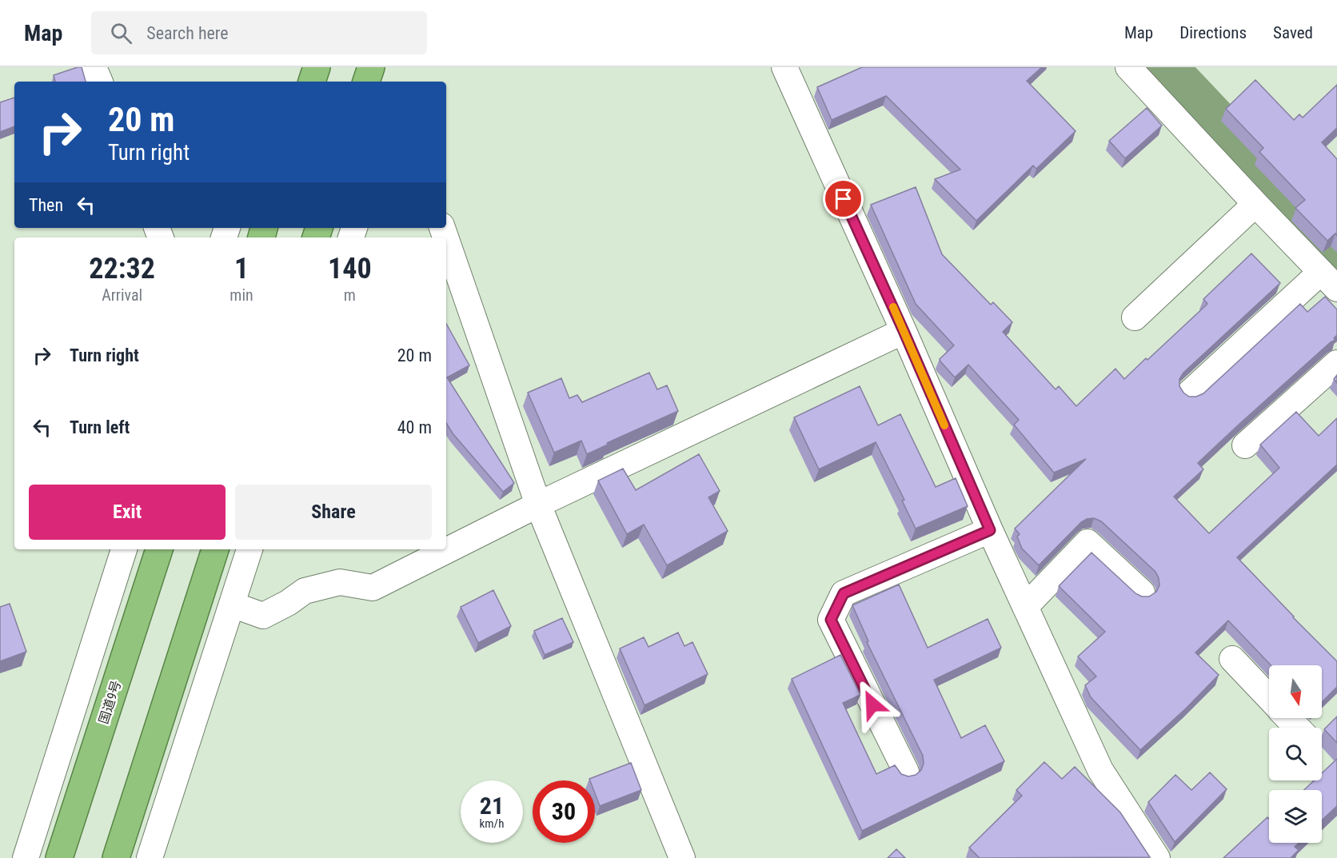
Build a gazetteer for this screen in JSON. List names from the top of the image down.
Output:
{
  "streets": {
    "highway": ["国道9号"]
  },
  "north": "bottom",
  "page": {
    "header": "Map",
    "search": "Search here",
    "nav": ["Map", "Directions", "Saved"],
    "turn": ["20 m", "Turn right"],
    "then": "Then",
    "eta": [
      "22:32",
      "Arrival",
      "1",
      "min",
      "140",
      "m"
    ],
    "list": [
      {
        "name": "Turn right",
        "value": "20 m"
      },
      {
        "name": "Turn left",
        "value": "40 m"
      }
    ],
    "buttons": ["Exit", "Share"],
    "speed": "21 km/h",
    "limit": "30"
  }
}
